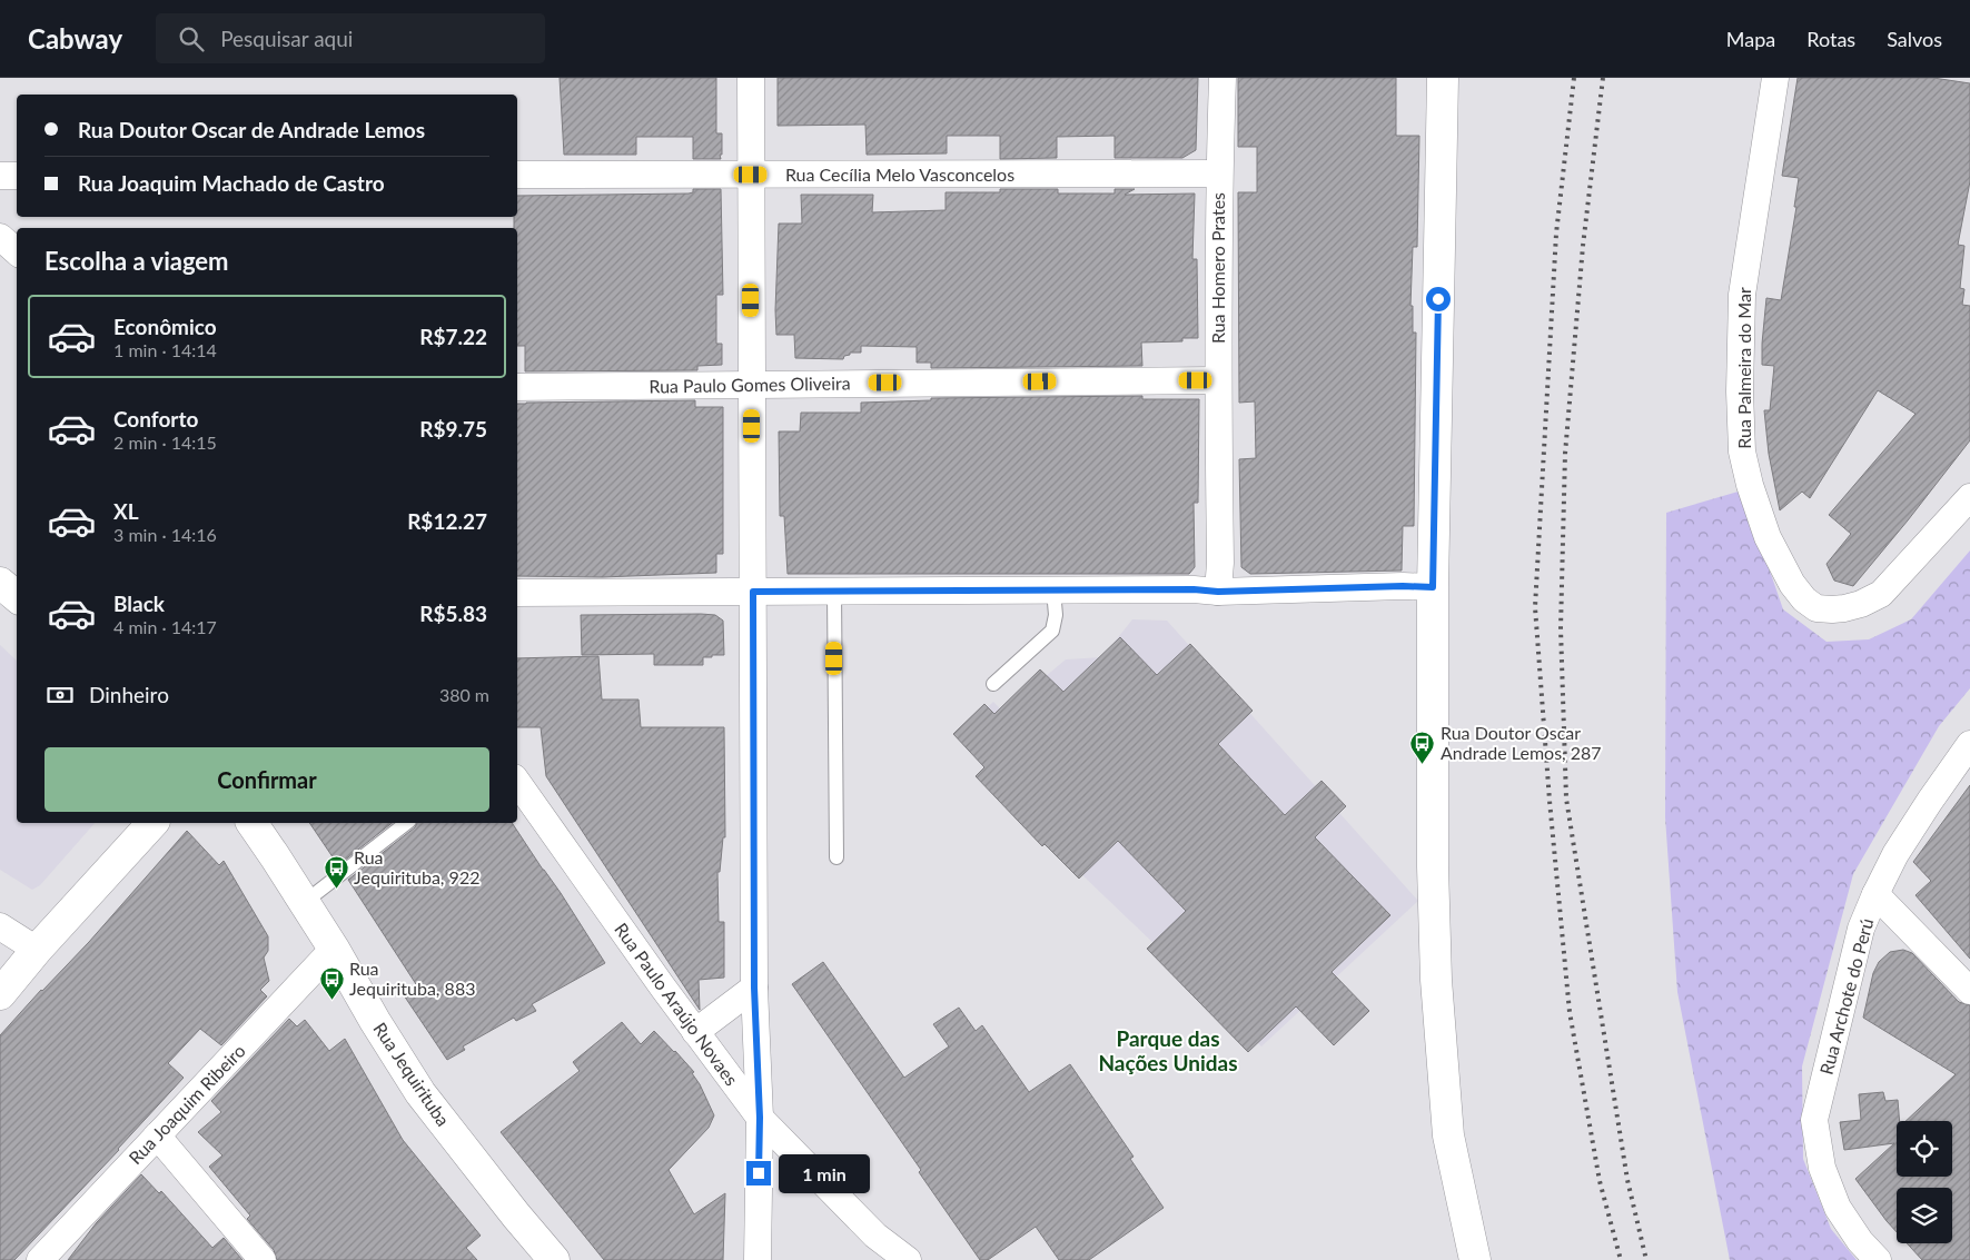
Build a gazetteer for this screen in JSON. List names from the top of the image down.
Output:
{
  "streets": {
    "street": [
      "Rua Cecília Melo Vasconcelos",
      "Rua Homero Prates",
      "Rua Palmeira do Mar",
      "Rua Paulo Gomes Oliveira",
      "Rua Archote do Perú",
      "Rua Paulo Araújo Novaes",
      "Rua Jequirituba",
      "Rua Joaquim Ribeiro"
    ]
  },
  "crossings": [
    ["Rua Cecília Melo Vasconcelos", "Rua Homero Prates"],
    ["Rua Homero Prates", "Rua Paulo Gomes Oliveira"],
    ["Rua Jequirituba", "Rua Joaquim Ribeiro"]
  ],
  "districts": ["Parque das Nações Unidas"],
  "places": {
    "bus stop": ["Rua Doutor Oscar Andrade Lemos, 287", "Rua Jequirituba, 922", "Rua Jequirituba, 883"]
  },
  "page": {
    "header": "Cabway",
    "search": "Pesquisar aqui",
    "nav": ["Mapa", "Rotas", "Salvos"],
    "banner": ["Rua Doutor Oscar de Andrade Lemos", "Rua Joaquim Machado de Castro"],
    "heading": "Escolha a viagem",
    "list": [
      {
        "name": "Econômico",
        "note": "1 min · 14:14",
        "value": "R$7.22"
      },
      {
        "name": "Conforto",
        "note": "2 min · 14:15",
        "value": "R$9.75"
      },
      {
        "name": "XL",
        "note": "3 min · 14:16",
        "value": "R$12.27"
      },
      {
        "name": "Black",
        "note": "4 min · 14:17",
        "value": "R$5.83"
      }
    ],
    "pay": ["Dinheiro", "380 m"],
    "buttons": "Confirmar",
    "bubble": "1 min"
  }
}
